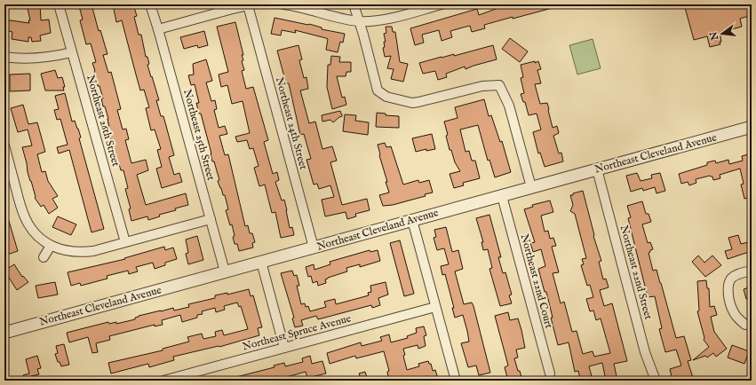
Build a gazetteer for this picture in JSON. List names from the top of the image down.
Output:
{
  "streets": {
    "street": [
      "Northeast 26th Street",
      "Northeast 24th Street",
      "Northeast 25th Street",
      "Northeast Cleveland Avenue",
      "Northeast 22nd Street",
      "Northeast 22nd Court",
      "Northeast Spruce Avenue"
    ]
  },
  "crossings": [
    ["Northeast 24th Street", "Northeast Cleveland Avenue"],
    ["Northeast 25th Street", "Northeast Cleveland Avenue"],
    ["Northeast Cleveland Avenue", "Northeast 22nd Street"],
    ["Northeast Cleveland Avenue", "Northeast 22nd Court"]
  ],
  "north": "left"
}
